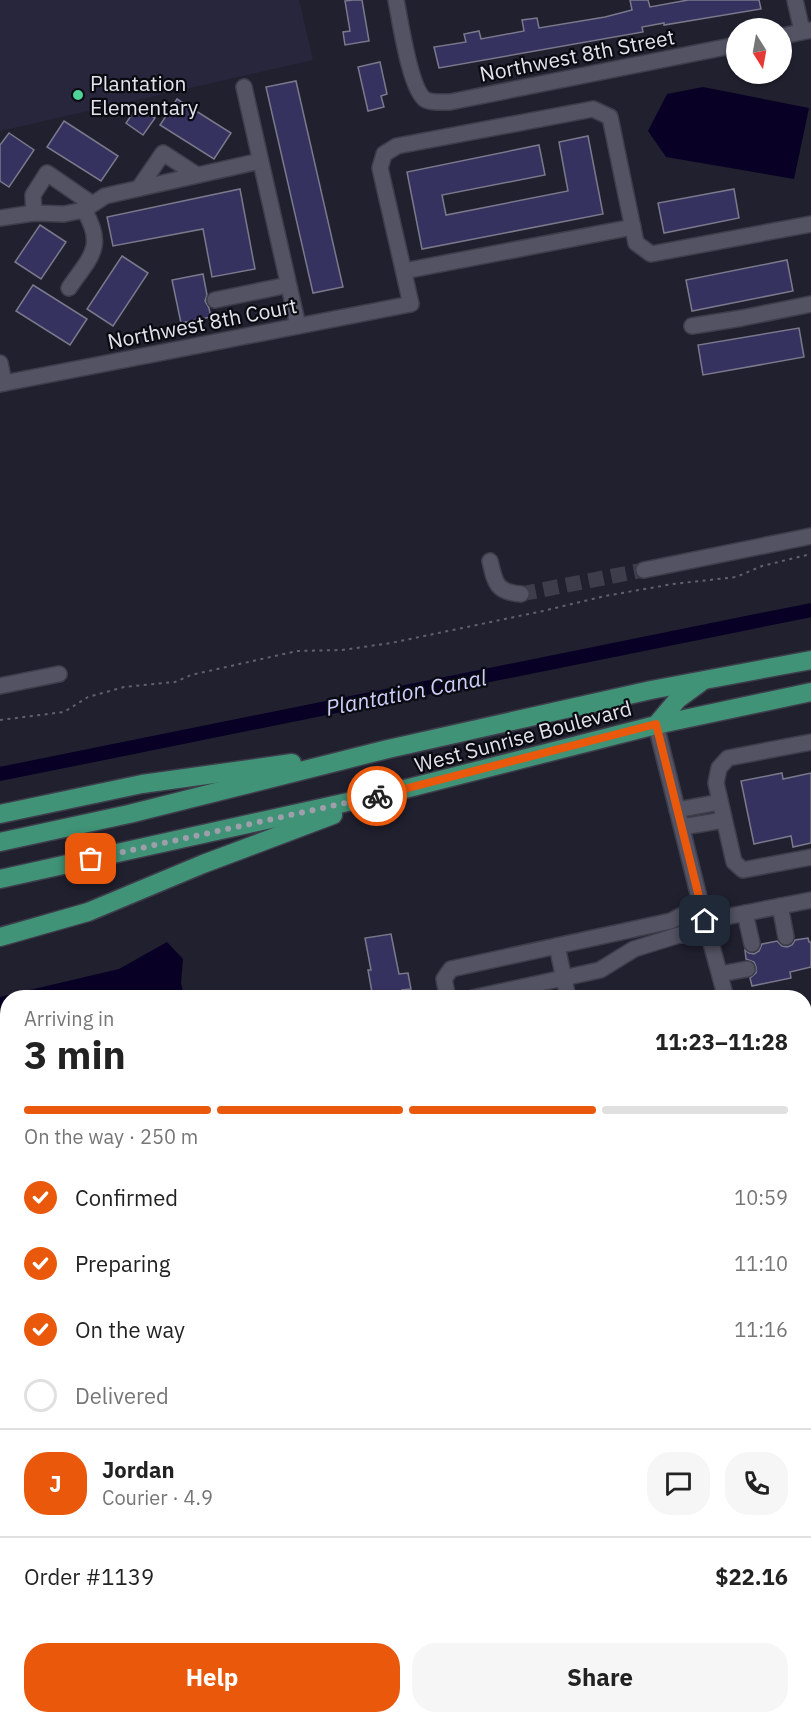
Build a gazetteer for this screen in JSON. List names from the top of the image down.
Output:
{
  "streets": {
    "main road": ["West Sunrise Boulevard"],
    "street": ["Northwest 8th Street", "Northwest 8th Court"]
  },
  "water": ["Plantation Canal"],
  "places": ["Plantation Elementary"],
  "north": "bottom",
  "page": {
    "heading": ["3 min", "Arriving in", "11:23–11:28"],
    "panel": [
      "Jordan",
      "Courier · 4.9",
      "Order #1139",
      "$22.16"
    ],
    "bar": "On the way · 250 m",
    "list": [
      ["Confirmed", "10:59"],
      ["Preparing", "11:10"],
      ["On the way", "11:16"],
      "Delivered"
    ],
    "round": "J",
    "buttons": ["Help", "Share"]
  }
}
